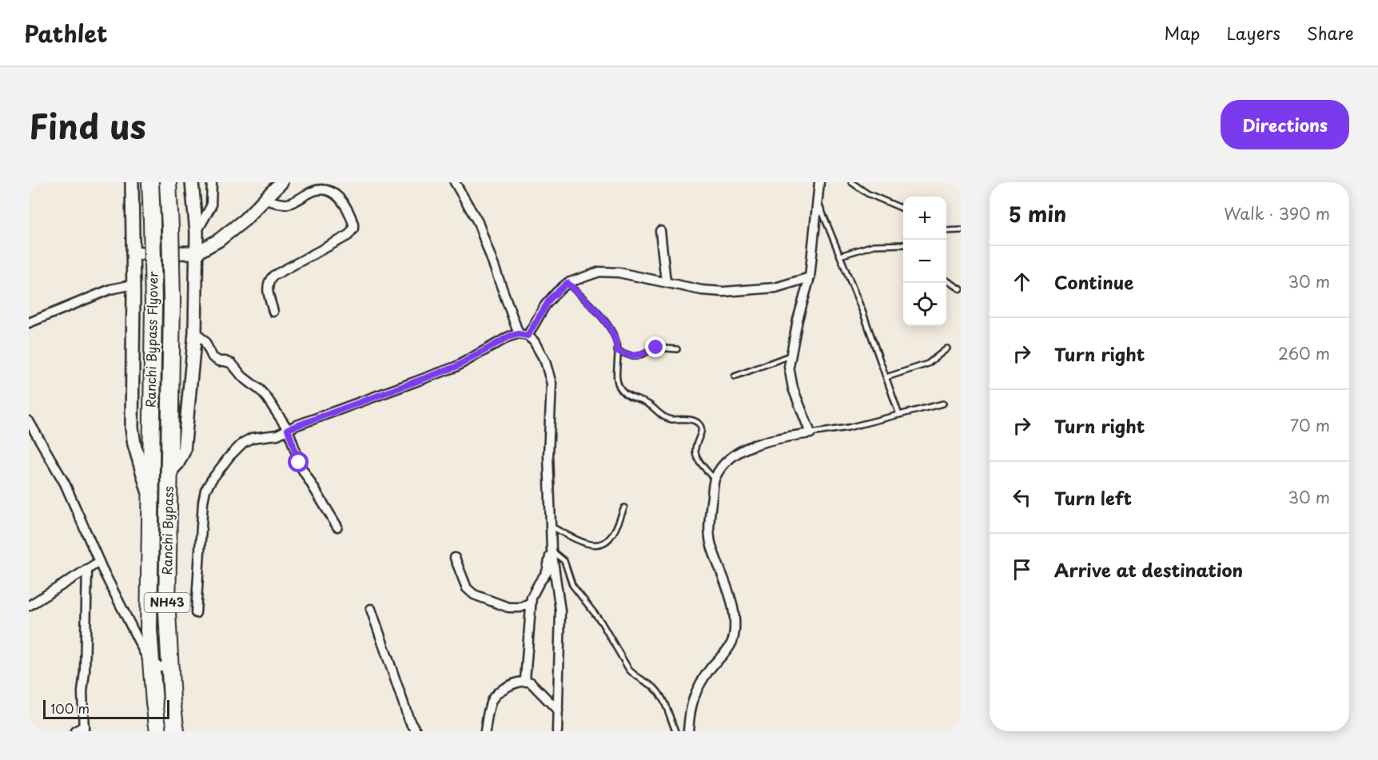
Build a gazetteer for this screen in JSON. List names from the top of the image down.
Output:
{
  "streets": {
    "highway": ["Ranchi Bypass Flyover", "Ranchi Bypass", "NH43"]
  },
  "crossings": [
    ["Ranchi Bypass Flyover", "Ranchi Bypass"]
  ],
  "scale_bar": "100 m",
  "page": {
    "header": "Pathlet",
    "nav": ["Map", "Layers", "Share"],
    "title": "Find us",
    "buttons": "Directions",
    "heading": ["5 min", "Walk · 390 m"],
    "map_buttons": ["+", "−"],
    "list": [
      ["Continue", "30 m"],
      ["Turn right", "260 m"],
      ["Turn right", "70 m"],
      ["Turn left", "30 m"],
      "Arrive at destination"
    ],
    "scale": "100 m"
  }
}
